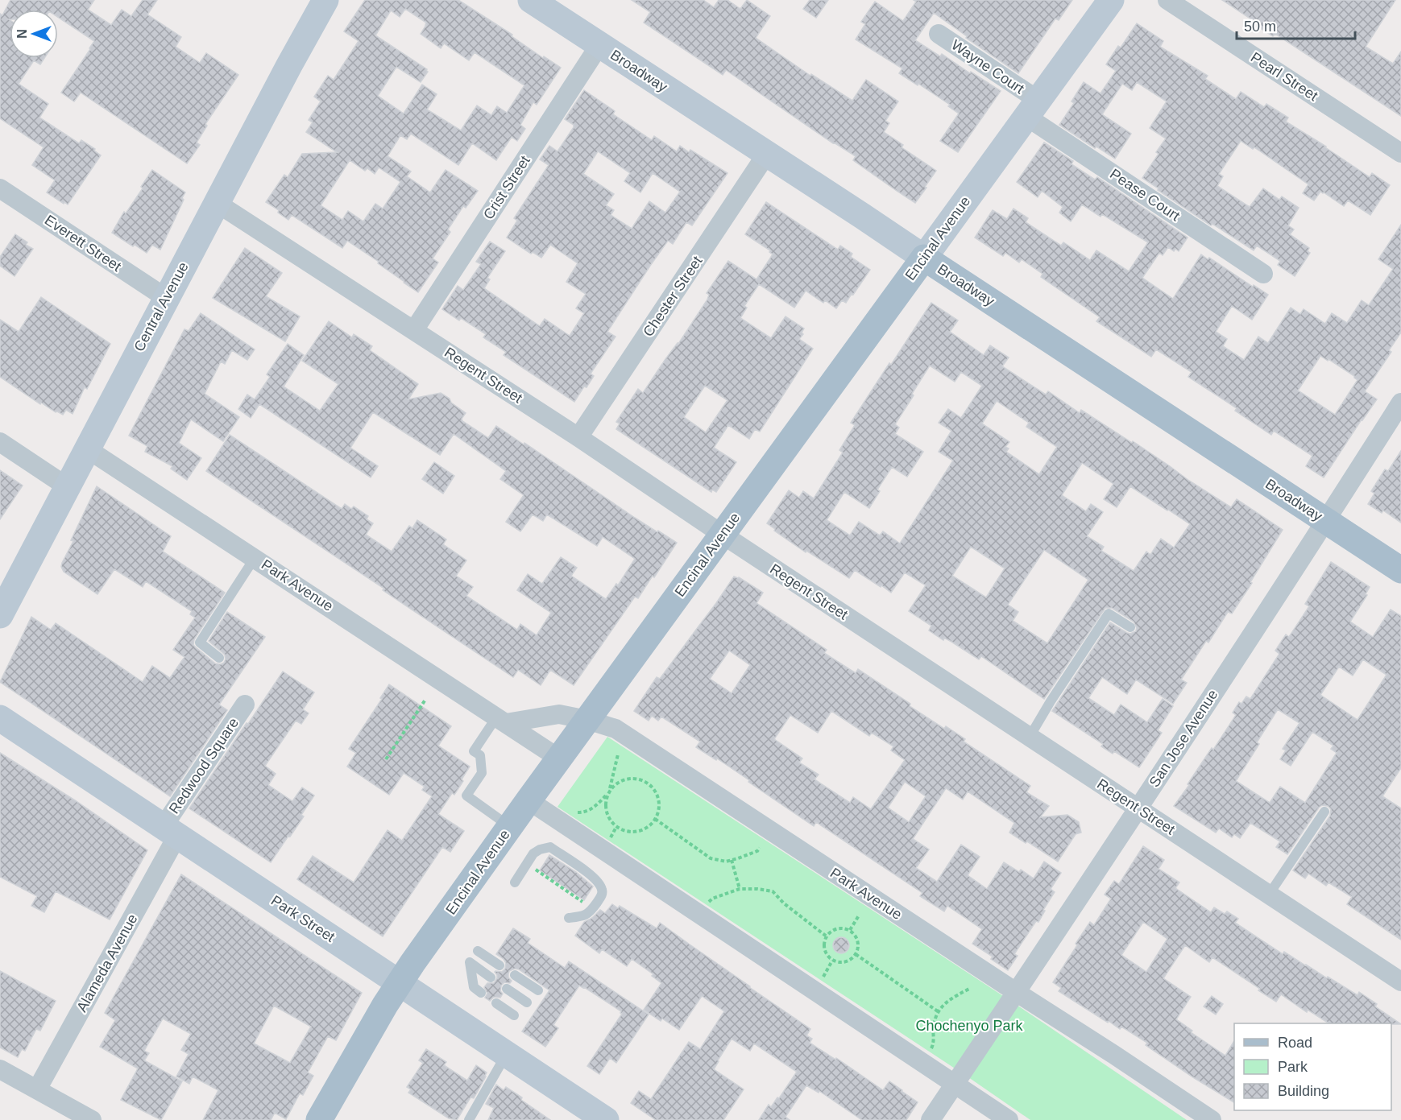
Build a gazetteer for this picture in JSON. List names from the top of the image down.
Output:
{
  "streets": {
    "main road": ["Broadway", "Encinal Avenue"],
    "street": [
      "Wayne Court",
      "Pearl Street",
      "Crist Street",
      "Pease Court",
      "Everett Street",
      "Chester Street",
      "Central Avenue",
      "Regent Street",
      "Park Avenue",
      "San Jose Avenue",
      "Redwood Square",
      "Park Street",
      "Alameda Avenue"
    ]
  },
  "crossings": [
    ["Wayne Court", "Pease Court"],
    ["Wayne Court", "Encinal Avenue"],
    ["Broadway", "Crist Street"],
    ["Broadway", "Encinal Avenue"],
    ["Broadway", "Chester Street"],
    ["Broadway", "San Jose Avenue"],
    ["Crist Street", "Regent Street"],
    ["Pease Court", "Encinal Avenue"],
    ["Encinal Avenue", "Regent Street"],
    ["Encinal Avenue", "Park Avenue"],
    ["Encinal Avenue", "Park Street"],
    ["Everett Street", "Central Avenue"],
    ["Chester Street", "Regent Street"],
    ["Central Avenue", "Regent Street"],
    ["Central Avenue", "Park Avenue"],
    ["Regent Street", "San Jose Avenue"],
    ["Park Avenue", "San Jose Avenue"],
    ["Redwood Square", "Park Street"],
    ["Redwood Square", "Alameda Avenue"],
    ["Park Street", "Alameda Avenue"]
  ],
  "parks": ["Chochenyo Park"],
  "legend": ["Road", "Park", "Building"],
  "scale_bar": "50 m",
  "north": "left"
}
